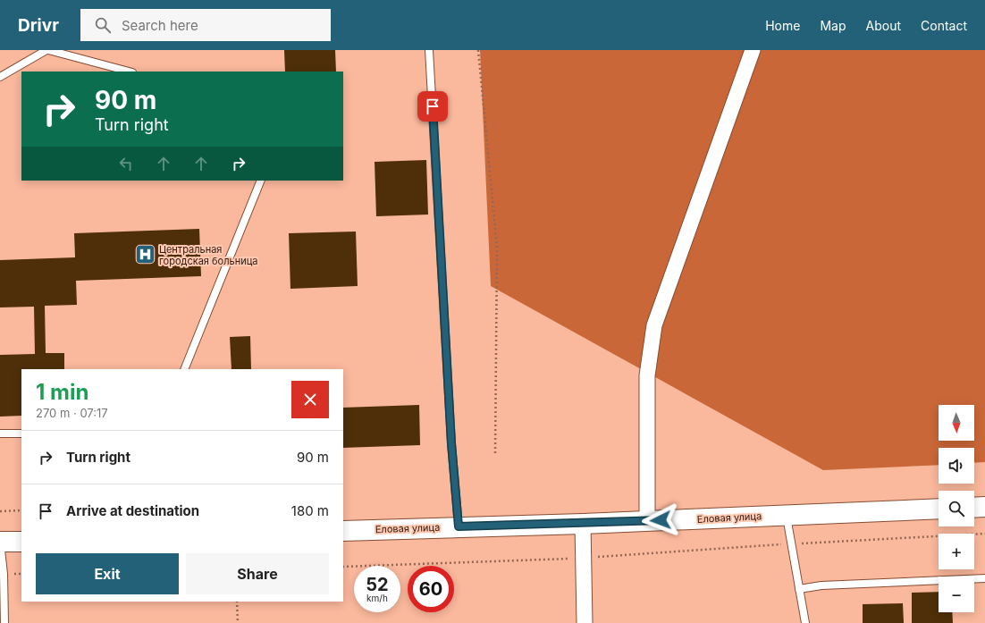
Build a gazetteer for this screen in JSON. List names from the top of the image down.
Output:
{
  "streets": {
    "main road": ["Еловая улица"]
  },
  "places": {
    "hospital": ["Центральная городская больница"]
  },
  "north": "bottom",
  "page": {
    "header": "Drivr",
    "search": "Search here",
    "nav": [
      "Home",
      "Map",
      "About",
      "Contact"
    ],
    "turn": ["90 m", "Turn right"],
    "heading": ["1 min", "270 m · 07:17"],
    "map_buttons": ["+", "−"],
    "list": [
      {
        "name": "Turn right",
        "value": "90 m"
      },
      {
        "name": "Arrive at destination",
        "value": "180 m"
      }
    ],
    "buttons": ["Exit", "Share"],
    "speed": "52 km/h",
    "limit": "60"
  }
}
